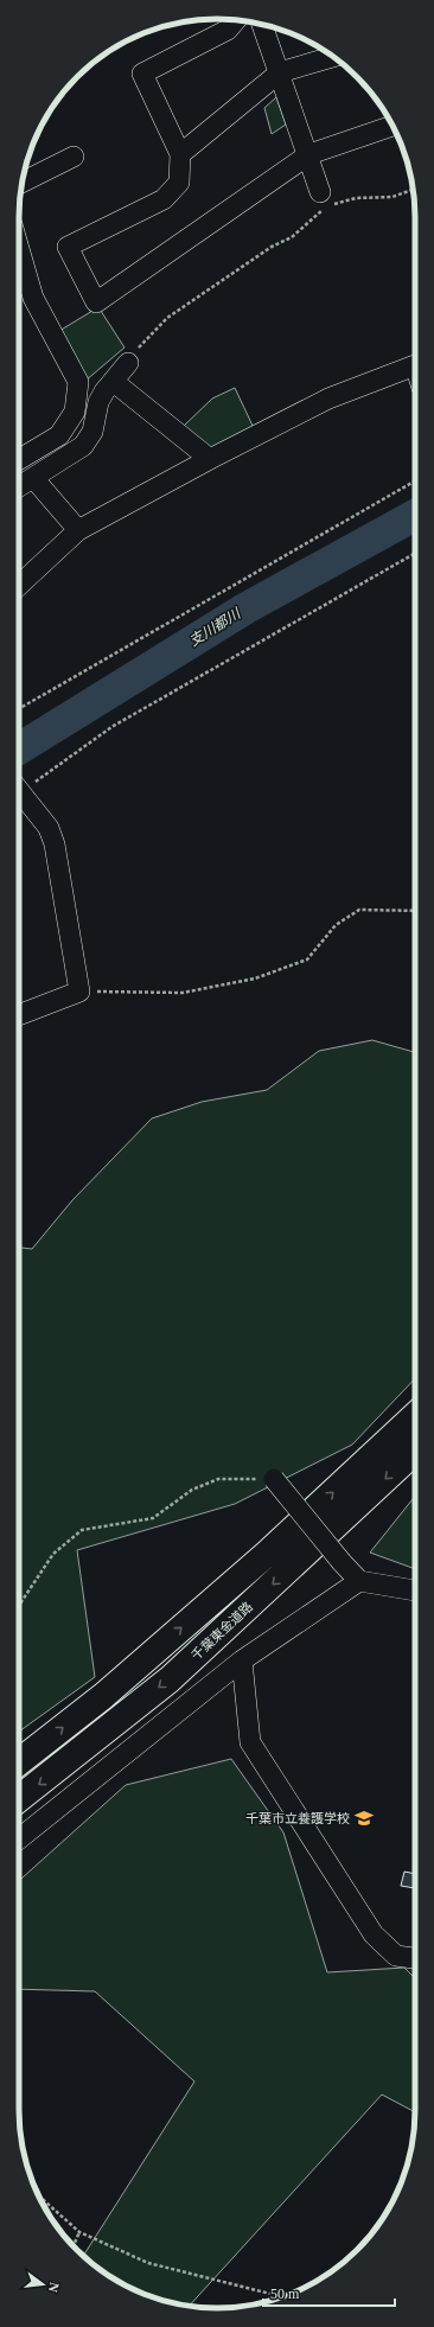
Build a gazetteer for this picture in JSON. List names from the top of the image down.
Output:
{
  "streets": {
    "highway": ["千葉東金道路"]
  },
  "water": ["支川都川"],
  "places": {
    "school or university": ["千葉市立養護学校"]
  },
  "scale_bar": "50 m",
  "north": "right"
}
